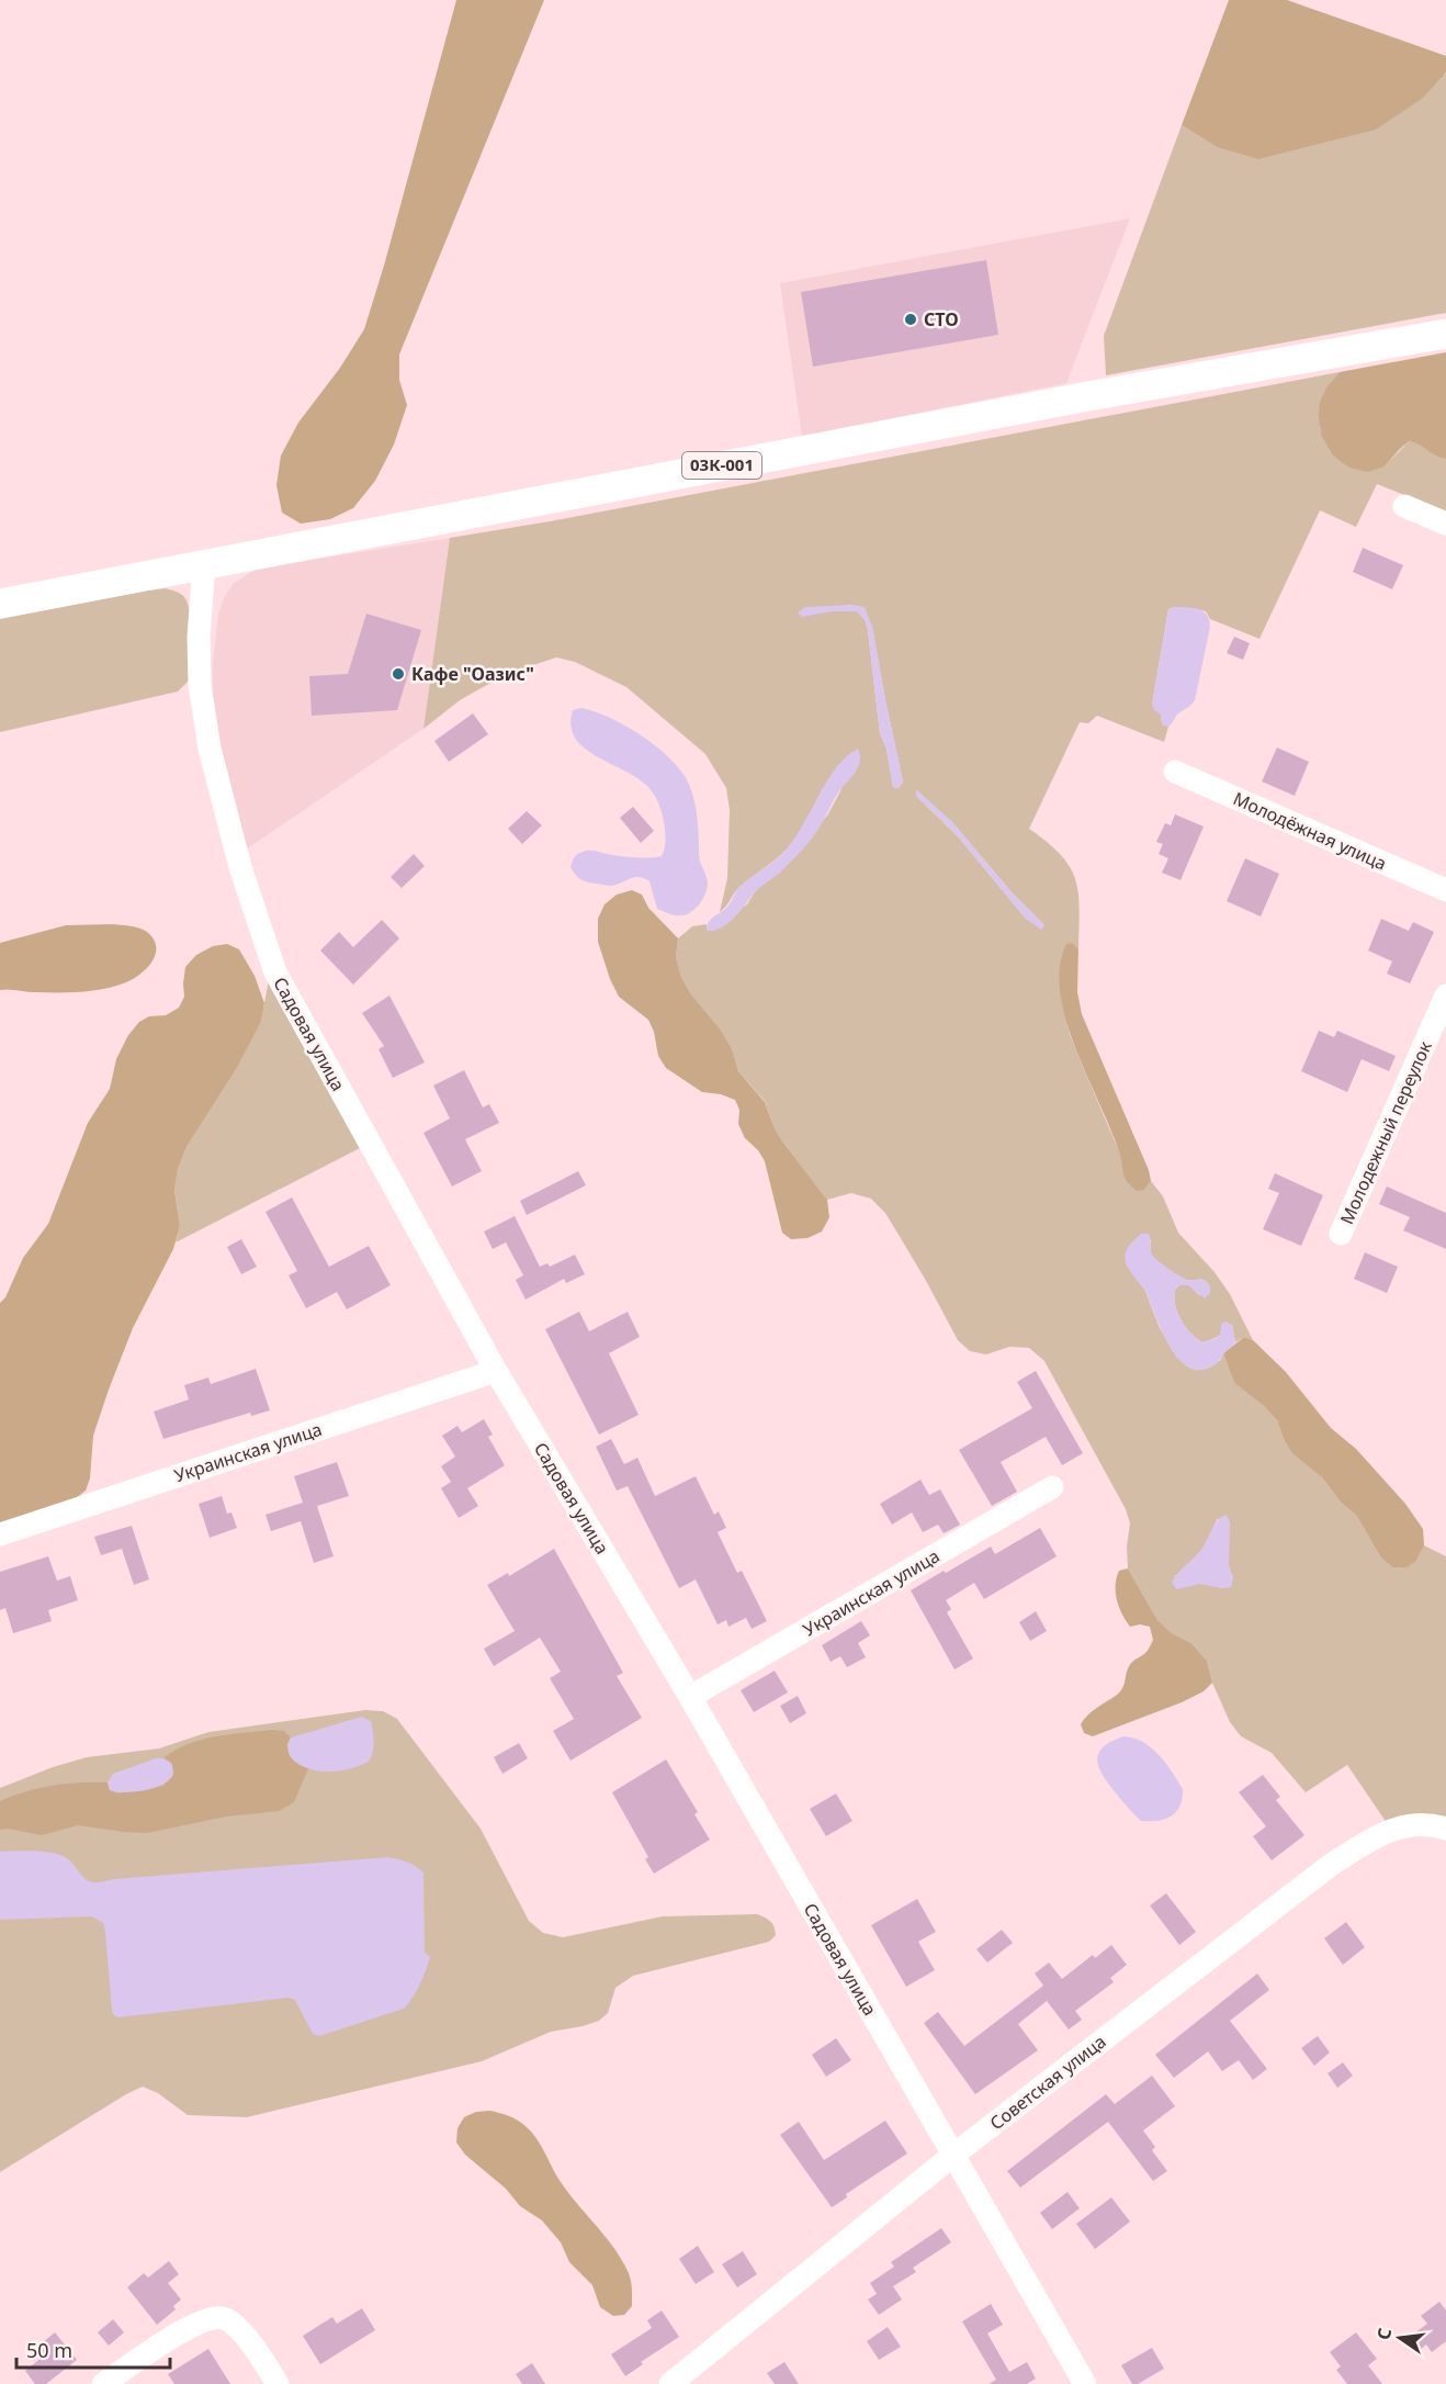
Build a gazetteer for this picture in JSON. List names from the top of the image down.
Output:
{
  "streets": {
    "main road": ["03К-001"],
    "street": [
      "Молодёжная улица",
      "Садовая улица",
      "Молодежный переулок",
      "Украинская улица",
      "Советская улица"
    ]
  },
  "crossings": [
    ["03К-001", "Садовая улица"],
    ["Садовая улица", "Украинская улица"],
    ["Садовая улица", "Советская улица"]
  ],
  "places": ["СТО", "Кафе \"Оазис\""],
  "scale_bar": "50 m",
  "north": "left"
}
